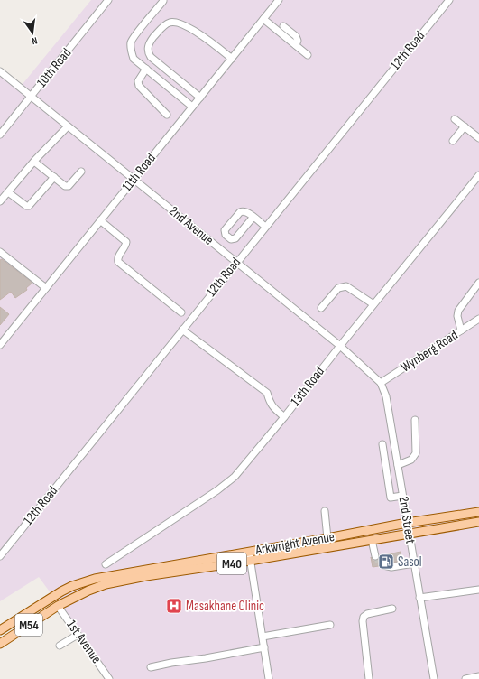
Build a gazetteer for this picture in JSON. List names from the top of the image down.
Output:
{
  "streets": {
    "main road": ["Arkwright Avenue", "M40", "M54"],
    "street": [
      "12th Road",
      "10th Road",
      "11th Road",
      "2nd Avenue",
      "Wynberg Road",
      "13th Road",
      "2nd Street",
      "1st Avenue"
    ]
  },
  "crossings": [
    ["12th Road", "2nd Avenue"],
    ["10th Road", "2nd Avenue"],
    ["11th Road", "2nd Avenue"],
    ["2nd Avenue", "Wynberg Road"],
    ["2nd Avenue", "13th Road"],
    ["2nd Avenue", "2nd Street"],
    ["Wynberg Road", "2nd Street"],
    ["2nd Street", "Arkwright Avenue"],
    ["Arkwright Avenue", "M54"],
    ["Arkwright Avenue", "1st Avenue"],
    ["M54", "1st Avenue"]
  ],
  "places": {
    "fuel station": ["Sasol"],
    "hospital": ["Masakhane Clinic"]
  },
  "north": "bottom"
}
